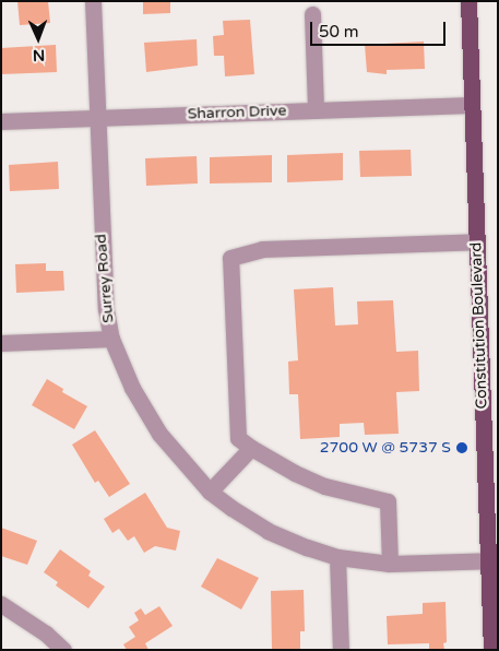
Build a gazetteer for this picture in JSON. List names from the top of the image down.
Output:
{
  "streets": {
    "main road": ["Constitution Boulevard"],
    "street": ["Sharron Drive", "Surrey Road"]
  },
  "crossings": [
    ["Sharron Drive", "Surrey Road"],
    ["Sharron Drive", "Constitution Boulevard"],
    ["Surrey Road", "Constitution Boulevard"]
  ],
  "places": ["2700 W @ 5737 S"],
  "scale_bar": "50 m",
  "north": "bottom"
}
